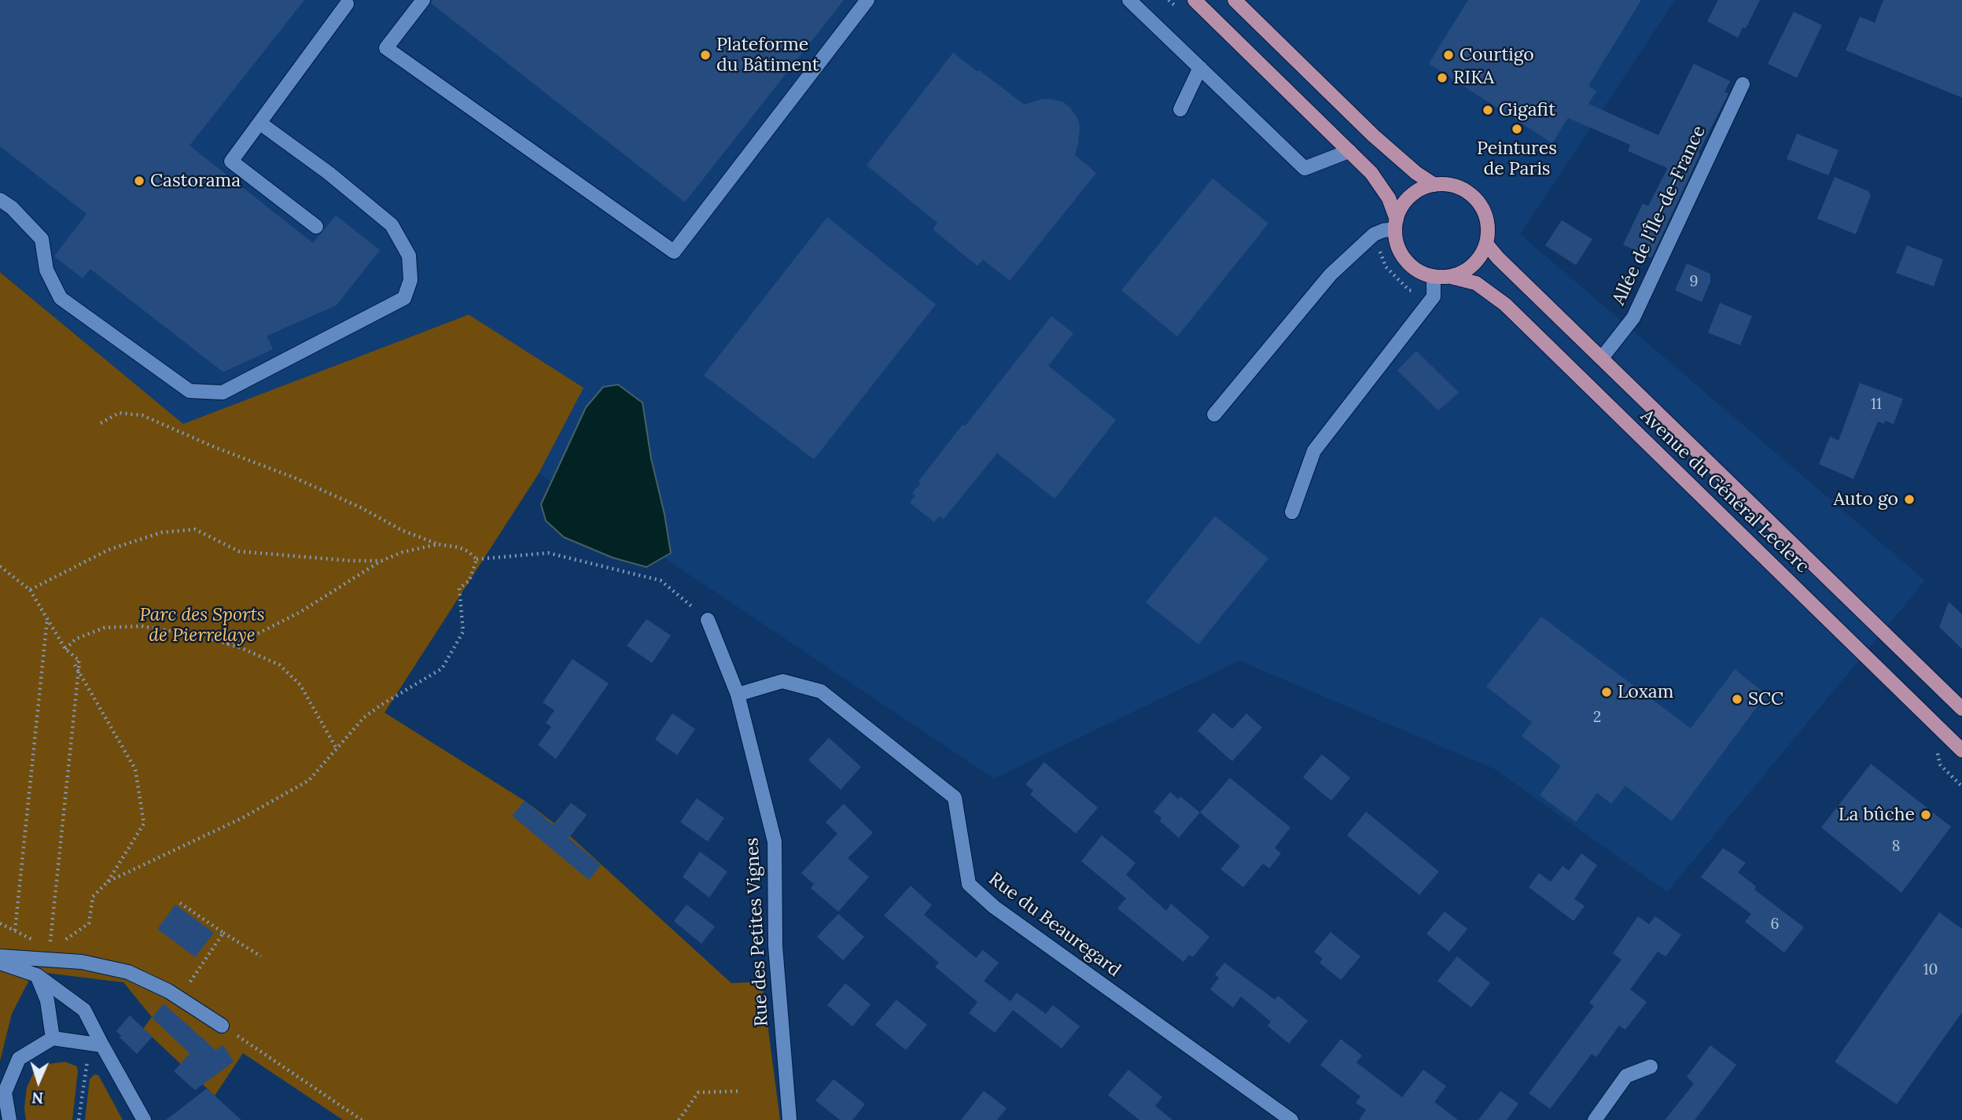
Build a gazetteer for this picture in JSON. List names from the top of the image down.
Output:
{
  "streets": {
    "main road": ["Avenue du Général Leclerc"],
    "street": ["Allée de l'Île-de-France", "Rue du Beauregard", "Rue des Petites Vignes"]
  },
  "crossings": [
    ["Allée de l'Île-de-France", "Avenue du Général Leclerc"],
    ["Rue du Beauregard", "Rue des Petites Vignes"]
  ],
  "parks": ["Parc des Sports de Pierrelaye"],
  "places": [
    "Plateforme du Bâtiment",
    "Courtigo",
    "RIKA",
    "Gigafit",
    "Peintures de Paris",
    "Castorama",
    "Auto go",
    "Loxam",
    "SCC",
    "La bûche"
  ],
  "house_numbers": [
    "9",
    "11",
    "2",
    "8",
    "6",
    "10"
  ],
  "north": "bottom"
}
